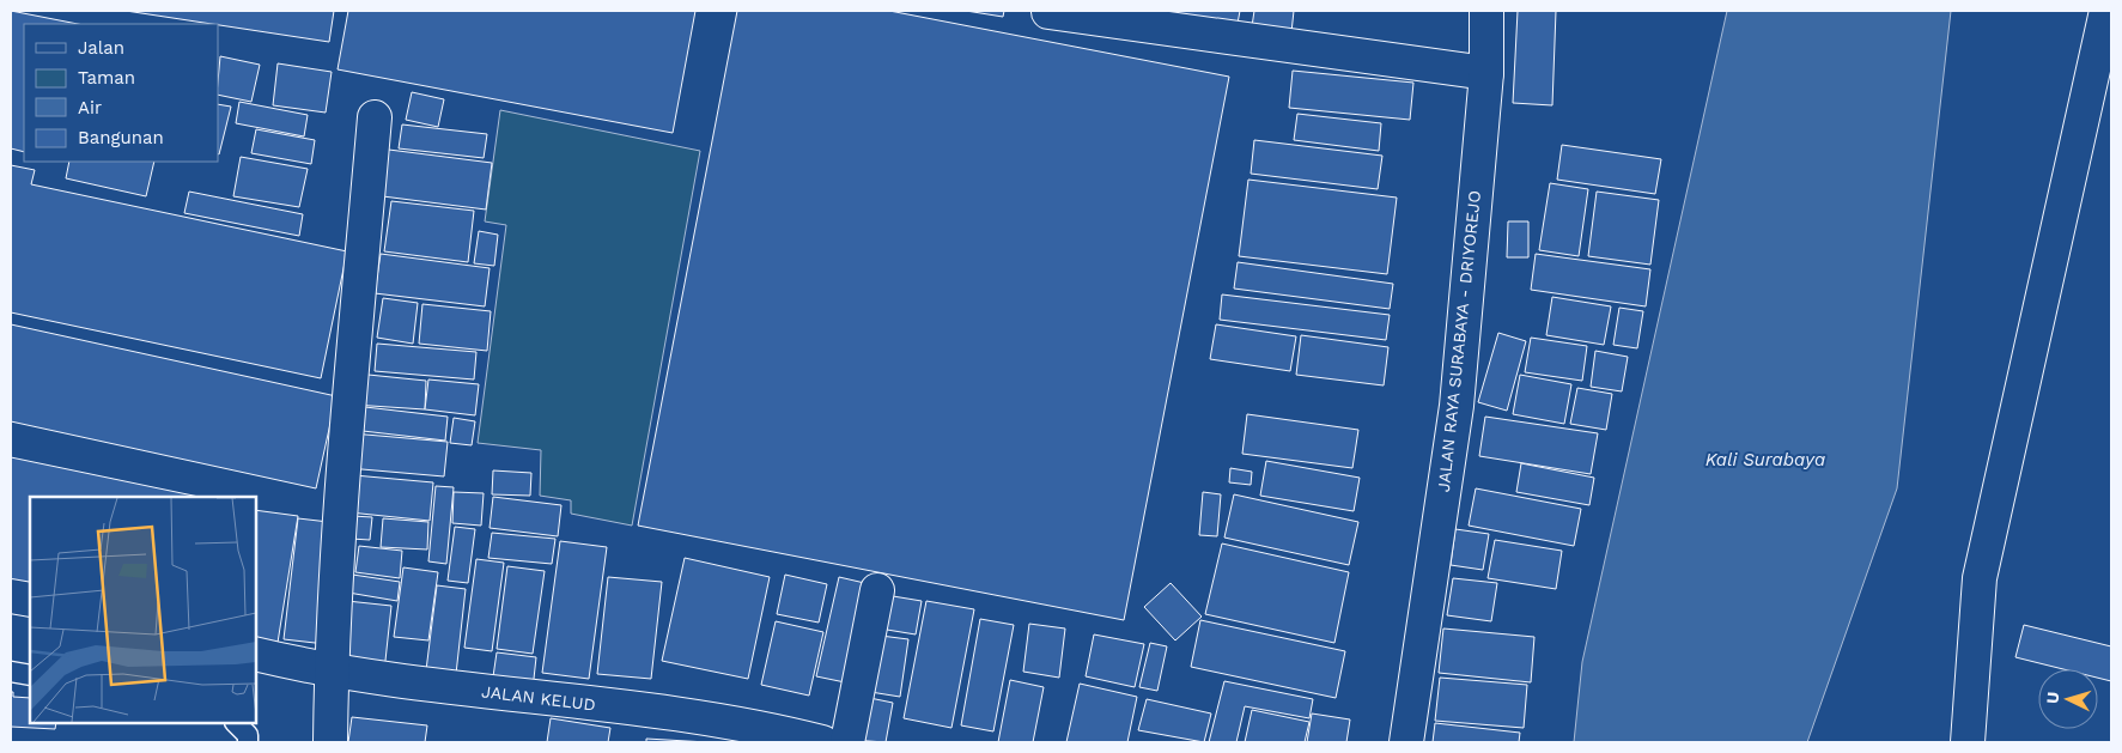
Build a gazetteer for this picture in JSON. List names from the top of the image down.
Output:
{
  "streets": {
    "street": ["JALAN RAYA SURABAYA - DRIYOREJO", "JALAN KELUD"]
  },
  "water": ["Kali Surabaya"],
  "legend": [
    "Jalan",
    "Taman",
    "Air",
    "Bangunan"
  ],
  "north": "left"
}
